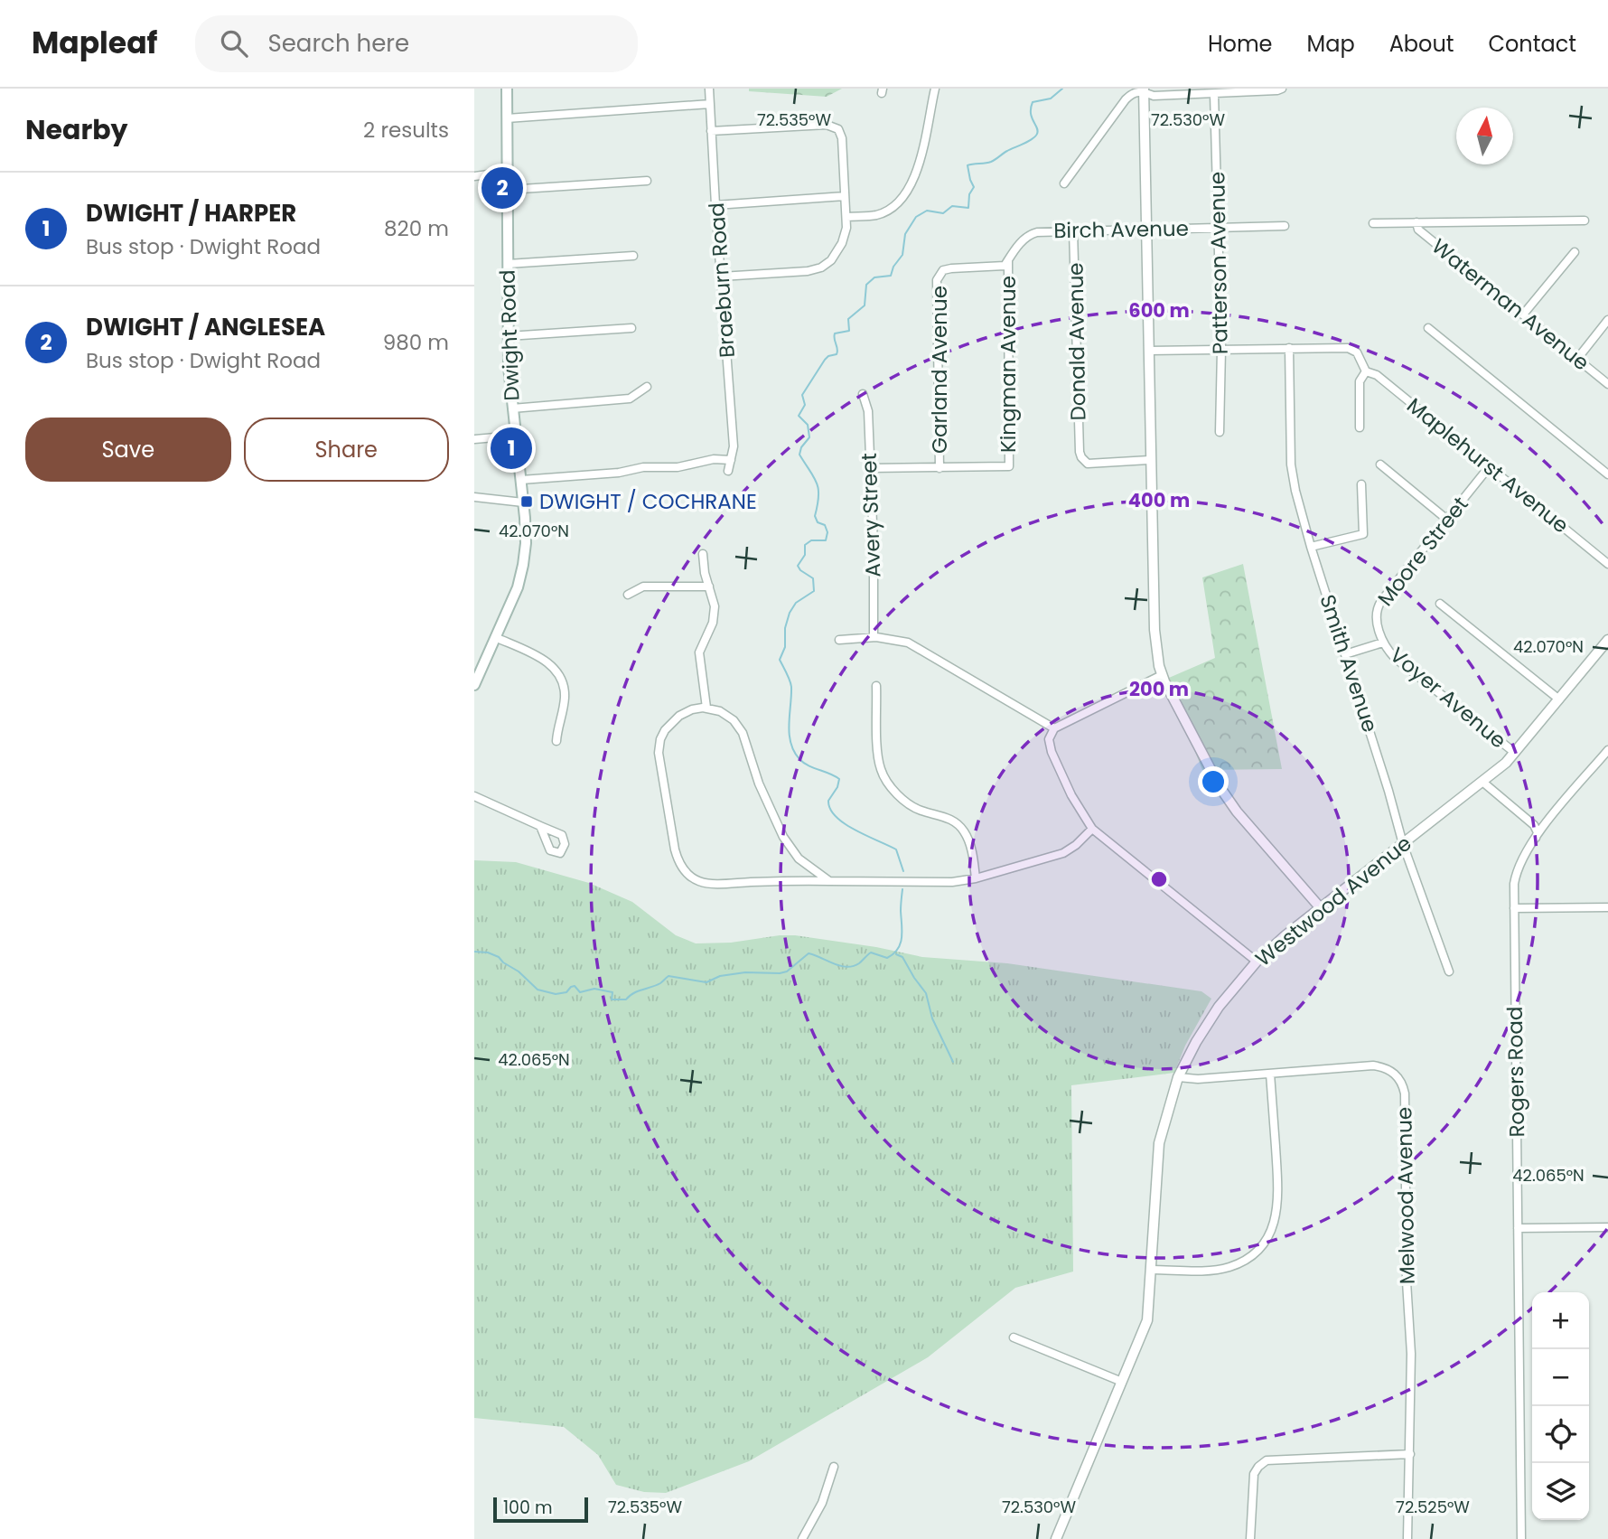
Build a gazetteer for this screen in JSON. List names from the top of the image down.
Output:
{
  "streets": {
    "main road": ["Dwight Road"],
    "street": [
      "Birch Avenue",
      "Patterson Avenue",
      "Braeburn Road",
      "Waterman Avenue",
      "Donald Avenue",
      "Kingman Avenue",
      "Garland Avenue",
      "Maplehurst Avenue",
      "Avery Street",
      "Moore Street",
      "Smith Avenue",
      "Voyer Avenue",
      "Westwood Avenue",
      "Rogers Road",
      "Melwood Avenue"
    ]
  },
  "crossings": [
    ["Birch Avenue", "Patterson Avenue"],
    ["Birch Avenue", "Donald Avenue"],
    ["Birch Avenue", "Kingman Avenue"],
    ["Birch Avenue", "Garland Avenue"],
    ["Kingman Avenue", "Garland Avenue"],
    ["Maplehurst Avenue", "Moore Street"],
    ["Maplehurst Avenue", "Smith Avenue"],
    ["Moore Street", "Voyer Avenue"],
    ["Smith Avenue", "Voyer Avenue"],
    ["Smith Avenue", "Westwood Avenue"],
    ["Voyer Avenue", "Westwood Avenue"],
    ["Westwood Avenue", "Melwood Avenue"]
  ],
  "places": {
    "transit": ["DWIGHT / COCHRANE"]
  },
  "scale_bar": "100 m",
  "north": "top",
  "page": {
    "header": "Mapleaf",
    "search": "Search here",
    "nav": [
      "Home",
      "Map",
      "About",
      "Contact"
    ],
    "heading": ["Nearby", "2 results"],
    "pins": ["2", "1"],
    "list": [
      {
        "mark": "1",
        "name": "DWIGHT / HARPER",
        "note": "Bus stop · Dwight Road",
        "value": "820 m"
      },
      {
        "mark": "2",
        "name": "DWIGHT / ANGLESEA",
        "note": "Bus stop · Dwight Road",
        "value": "980 m"
      }
    ],
    "buttons": ["Save", "Share"],
    "map_buttons": ["+", "−"],
    "scale": "100 m"
  },
  "coordinates": [
    "72.535°W",
    "72.530°W",
    "42.070°N",
    "42.065°N",
    "72.525°W"
  ],
  "rings": ["600 m", "400 m", "200 m"]
}
